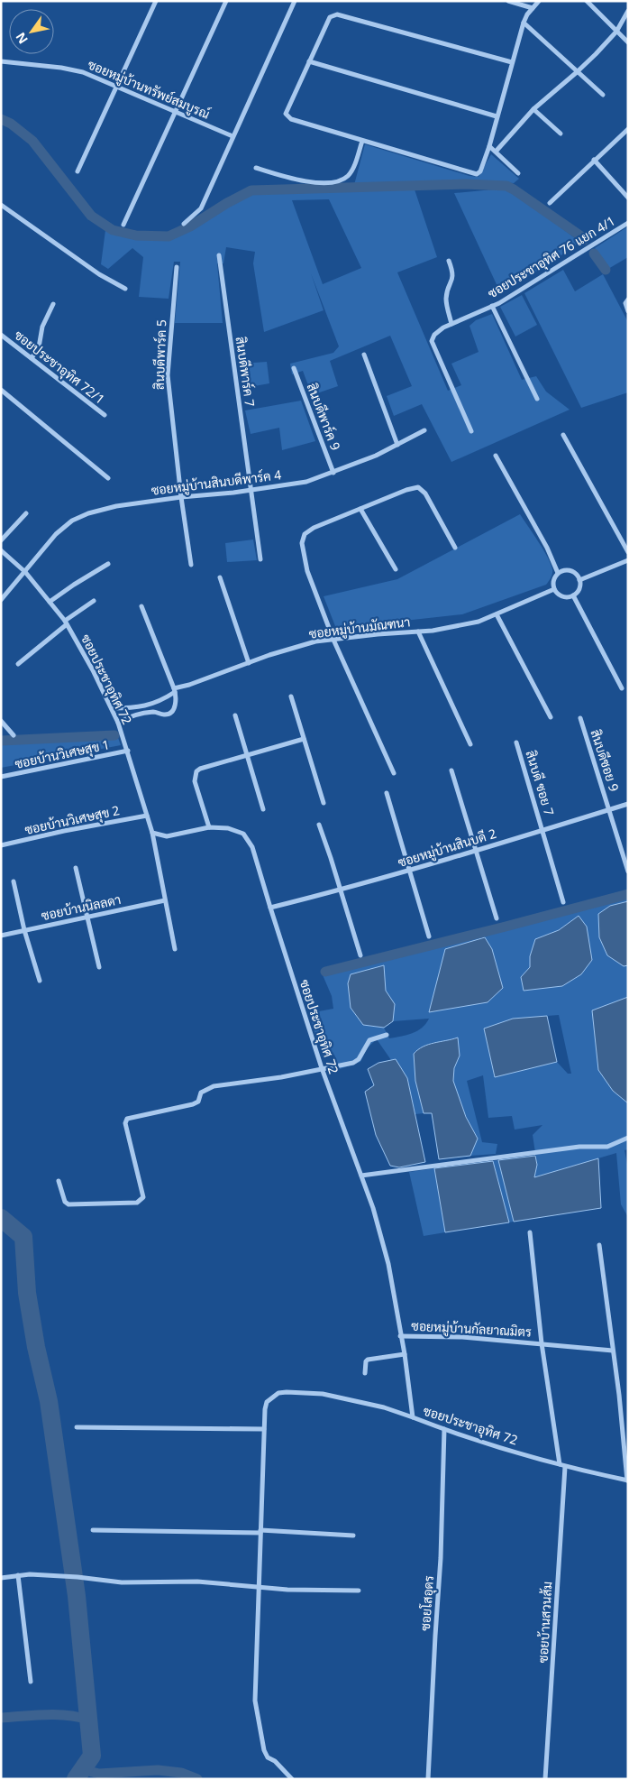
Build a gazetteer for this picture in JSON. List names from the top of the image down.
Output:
{
  "streets": {
    "street": [
      "ซอยหมู่บ้านทรัพย์สมบูรณ์",
      "ซอยประชาอุทิศ 76 แยก 4/1",
      "สินบดีพาร์ค 5",
      "ซอยประชาอุทิศ 72/1",
      "สินบดีพาร์ค 7",
      "สินบดีพาร์ค 9",
      "ซอยหมู่บ้านสินบดีพาร์ค 4",
      "ซอยหมู่บ้านมัณฑนา",
      "ซอยประชาอุทิศ 72",
      "ซอยบ้านวิเศษสุข 1",
      "สินบดีซอย 9",
      "สินบดี ซอย 7",
      "ซอยบ้านวิเศษสุข 2",
      "ซอยหมู่บ้านสินบดี 2",
      "ซอยบ้านนิลลดา",
      "ซอยหมู่บ้านกัลยาณมิตร",
      "ซอยโสอุดร",
      "ซอยบ้านสวนส้ม"
    ]
  },
  "crossings": [
    ["สินบดีพาร์ค 5", "ซอยหมู่บ้านสินบดีพาร์ค 4"],
    ["สินบดีพาร์ค 7", "ซอยหมู่บ้านสินบดีพาร์ค 4"],
    ["สินบดีพาร์ค 9", "ซอยหมู่บ้านสินบดีพาร์ค 4"],
    ["ซอยหมู่บ้านสินบดีพาร์ค 4", "ซอยประชาอุทิศ 72"],
    ["ซอยหมู่บ้านมัณฑนา", "ซอยประชาอุทิศ 72"],
    ["ซอยประชาอุทิศ 72", "ซอยบ้านวิเศษสุข 1"],
    ["ซอยประชาอุทิศ 72", "ซอยบ้านวิเศษสุข 2"],
    ["ซอยประชาอุทิศ 72", "ซอยหมู่บ้านสินบดี 2"],
    ["ซอยประชาอุทิศ 72", "ซอยหมู่บ้านกัลยาณมิตร"],
    ["ซอยประชาอุทิศ 72", "ซอยโสอุดร"],
    ["ซอยประชาอุทิศ 72", "ซอยบ้านสวนส้ม"],
    ["สินบดีซอย 9", "ซอยหมู่บ้านสินบดี 2"],
    ["สินบดี ซอย 7", "ซอยหมู่บ้านสินบดี 2"],
    ["ซอยหมู่บ้านกัลยาณมิตร", "ซอยบ้านสวนส้ม"]
  ],
  "north": "bottom left"
}
